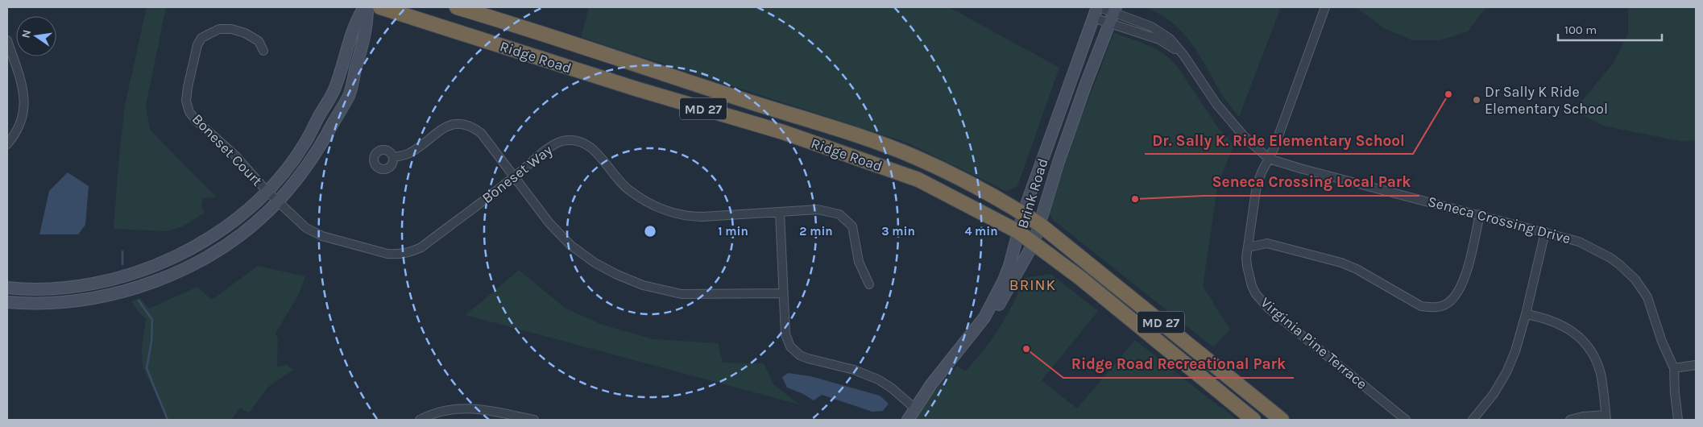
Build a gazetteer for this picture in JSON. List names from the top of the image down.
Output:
{
  "streets": {
    "highway": ["Ridge Road", "MD 27"],
    "main road": ["Brink Road"],
    "street": [
      "Boneset Court",
      "Boneset Way",
      "Seneca Crossing Drive",
      "Virginia Pine Terrace"
    ]
  },
  "crossings": [
    ["Ridge Road", "Brink Road"],
    ["Boneset Court", "Boneset Way"],
    ["Brink Road", "Seneca Crossing Drive"],
    ["Seneca Crossing Drive", "Virginia Pine Terrace"]
  ],
  "districts": ["BRINK"],
  "places": [
    "Dr. Sally K. Ride Elementary School",
    "Dr Sally K Ride Elementary School",
    "Seneca Crossing Local Park",
    "Ridge Road Recreational Park"
  ],
  "scale_bar": "100 m",
  "north": "left",
  "rings": [
    "1 min",
    "2 min",
    "3 min",
    "4 min"
  ]
}
